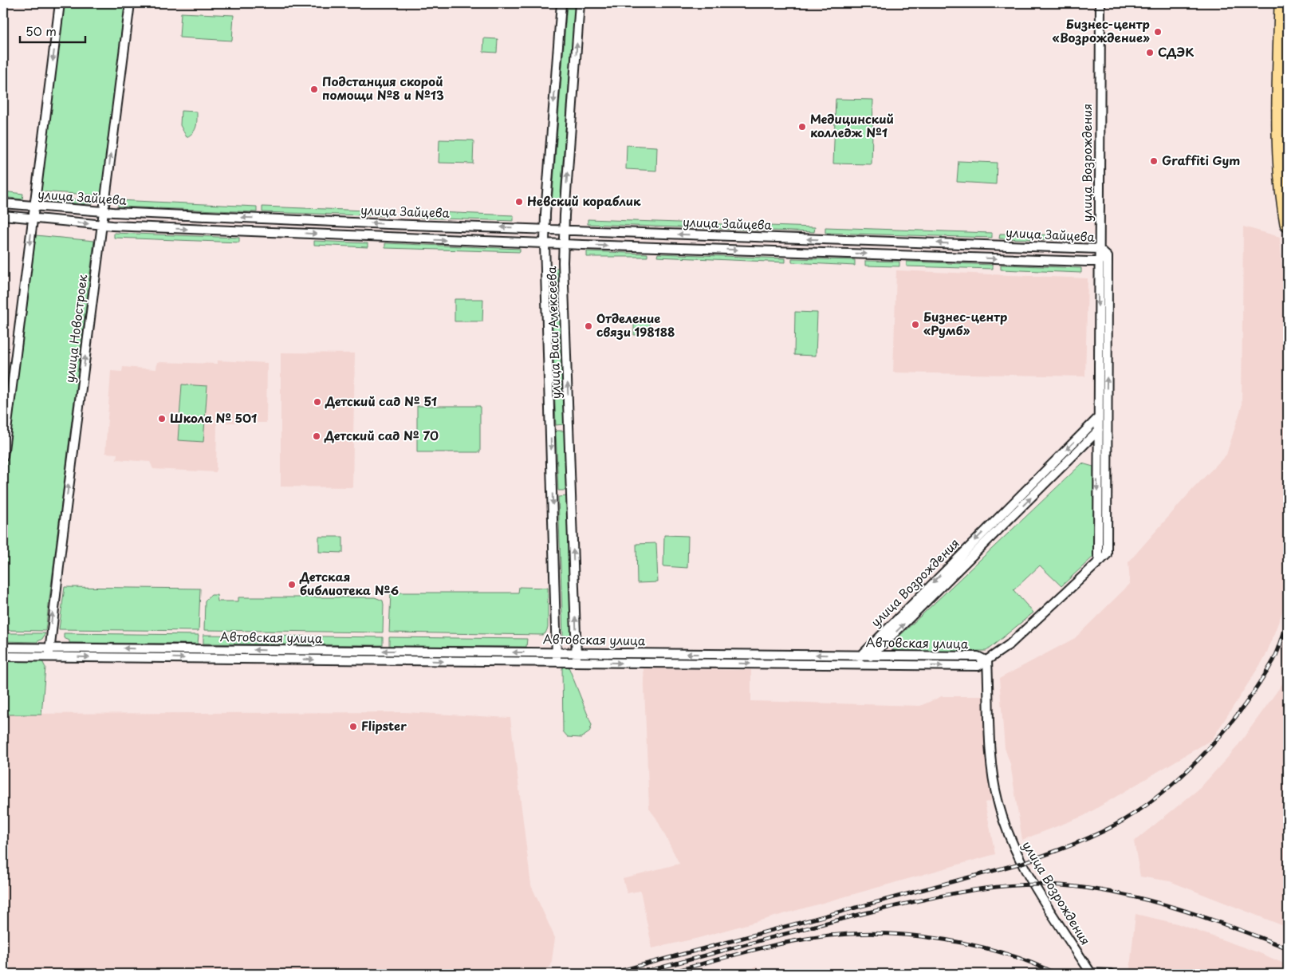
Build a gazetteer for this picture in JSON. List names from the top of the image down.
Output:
{
  "streets": {
    "street": [
      "улица Возрождения",
      "улица Зайцева",
      "улица Новостроек",
      "улица Васи Алексеева",
      "Автовская улица"
    ]
  },
  "crossings": [
    ["улица Возрождения", "улица Зайцева"],
    ["улица Возрождения", "Автовская улица"],
    ["улица Зайцева", "улица Новостроек"],
    ["улица Зайцева", "улица Васи Алексеева"],
    ["улица Новостроек", "Автовская улица"],
    ["улица Васи Алексеева", "Автовская улица"]
  ],
  "places": [
    "Бизнес-центр «Возрождение»",
    "СДЭК",
    "Подстанция скорой помощи №8 и №13",
    "Медицинский колледж №1",
    "Graffiti Gym",
    "Невский кораблик",
    "Бизнес-центр «Румб»",
    "Отделение связи 198188",
    "Детский сад № 51",
    "Школа № 501",
    "Детский сад № 70",
    "Детская библиотека №6",
    "Flipster"
  ],
  "scale_bar": "50 m"
}
